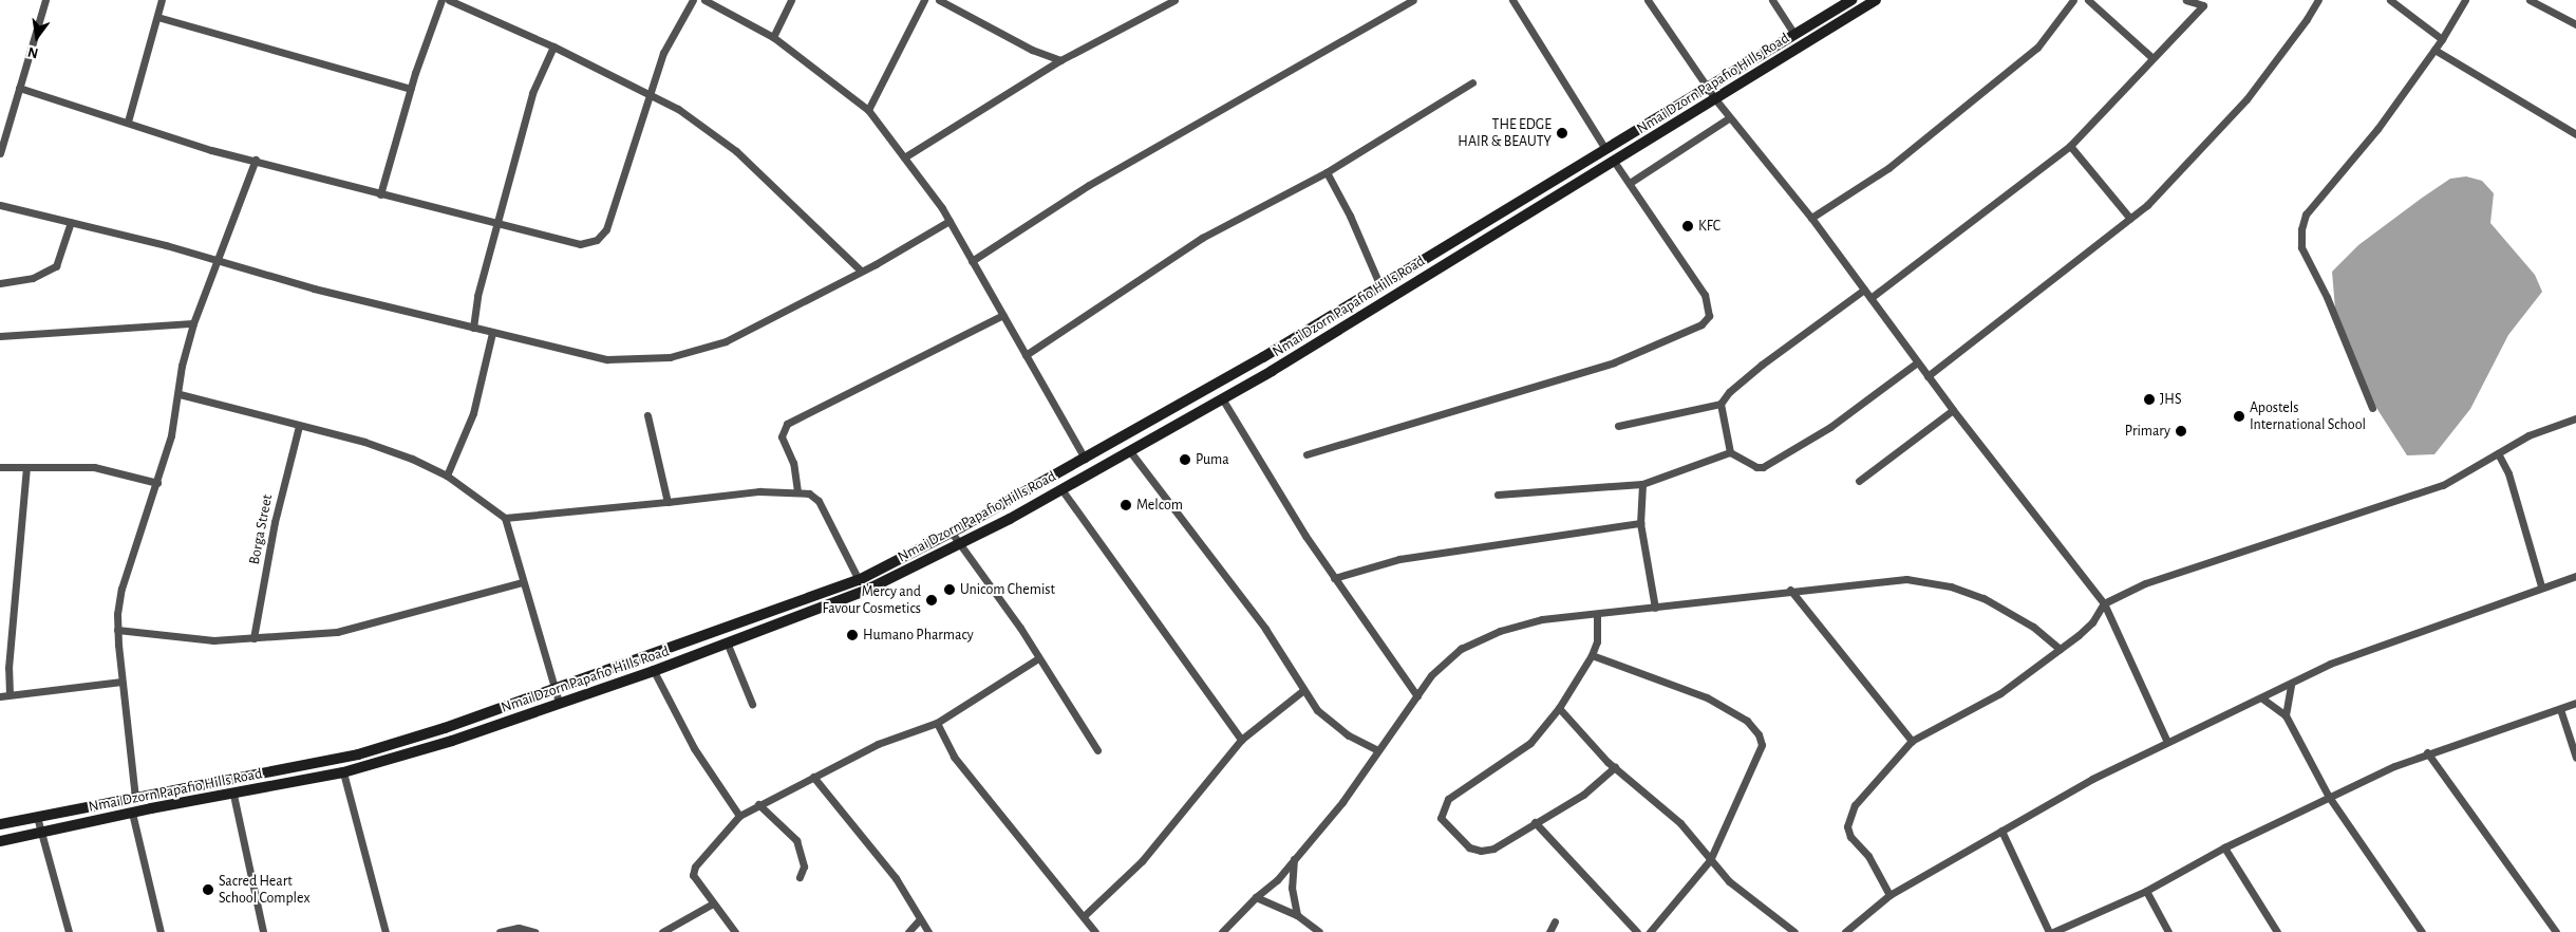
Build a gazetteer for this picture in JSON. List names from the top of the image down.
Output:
{
  "streets": {
    "street": ["Nmai Dzorn Papafio Hills Road", "Borga Street"]
  },
  "places": [
    "THE EDGE HAIR & BEAUTY",
    "KFC",
    "JHS",
    "Apostels International School",
    "Primary",
    "Puma",
    "Melcom",
    "Unicom Chemist",
    "Mercy and Favour Cosmetics",
    "Humano Pharmacy",
    "Sacred Heart School Complex"
  ],
  "north": "bottom"
}
